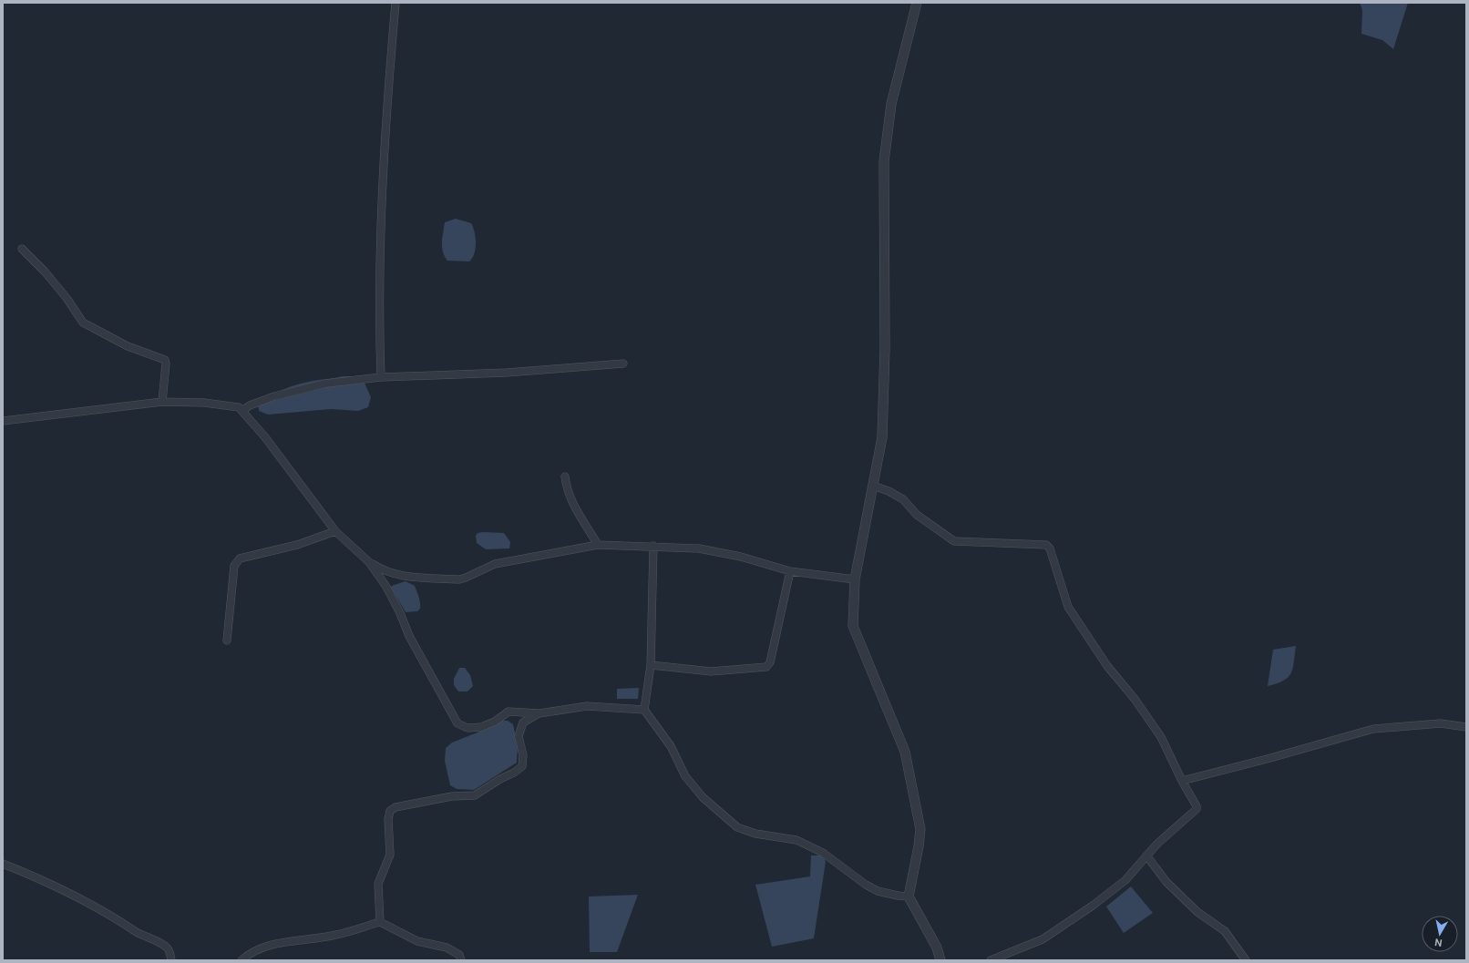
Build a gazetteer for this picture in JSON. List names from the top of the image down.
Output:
{
  "north": "bottom"
}
